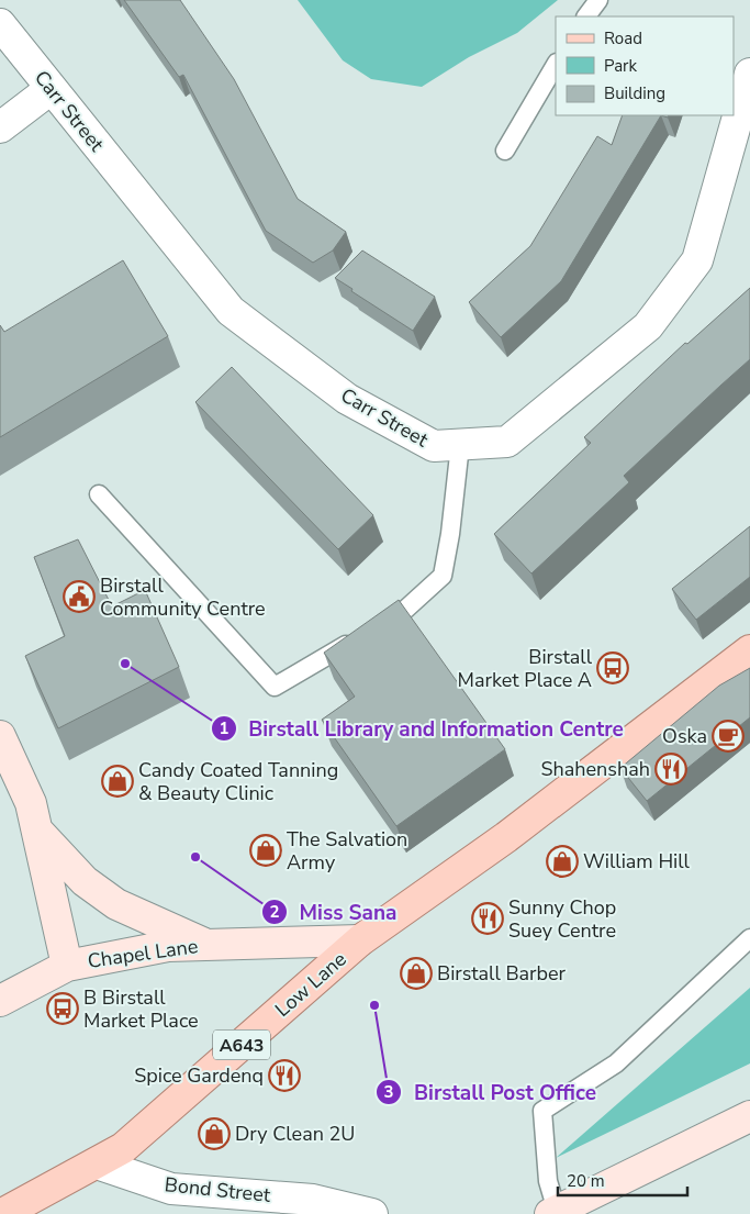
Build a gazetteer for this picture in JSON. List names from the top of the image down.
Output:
{
  "streets": {
    "main road": ["Low Lane", "A643"],
    "street": ["Carr Street", "Chapel Lane", "Bond Street"]
  },
  "crossings": [
    ["Chapel Lane", "Low Lane"],
    ["Low Lane", "Bond Street"]
  ],
  "places": {
    "public building": ["Birstall Community Centre"],
    "other": ["Birstall Library and Information Centre", "Miss Sana", "Birstall Post Office"],
    "bus stop": ["Birstall Market Place A", "B Birstall Market Place"],
    "cafe": ["Oska"],
    "restaurant": ["Shahenshah", "Sunny Chop Suey Centre", "Spice Gardenq"],
    "shop": [
      "Candy Coated Tanning & Beauty Clinic",
      "The Salvation Army",
      "William Hill",
      "Birstall Barber",
      "Dry Clean 2U"
    ]
  },
  "legend": ["Road", "Park", "Building"],
  "scale_bar": "20 m"
}
